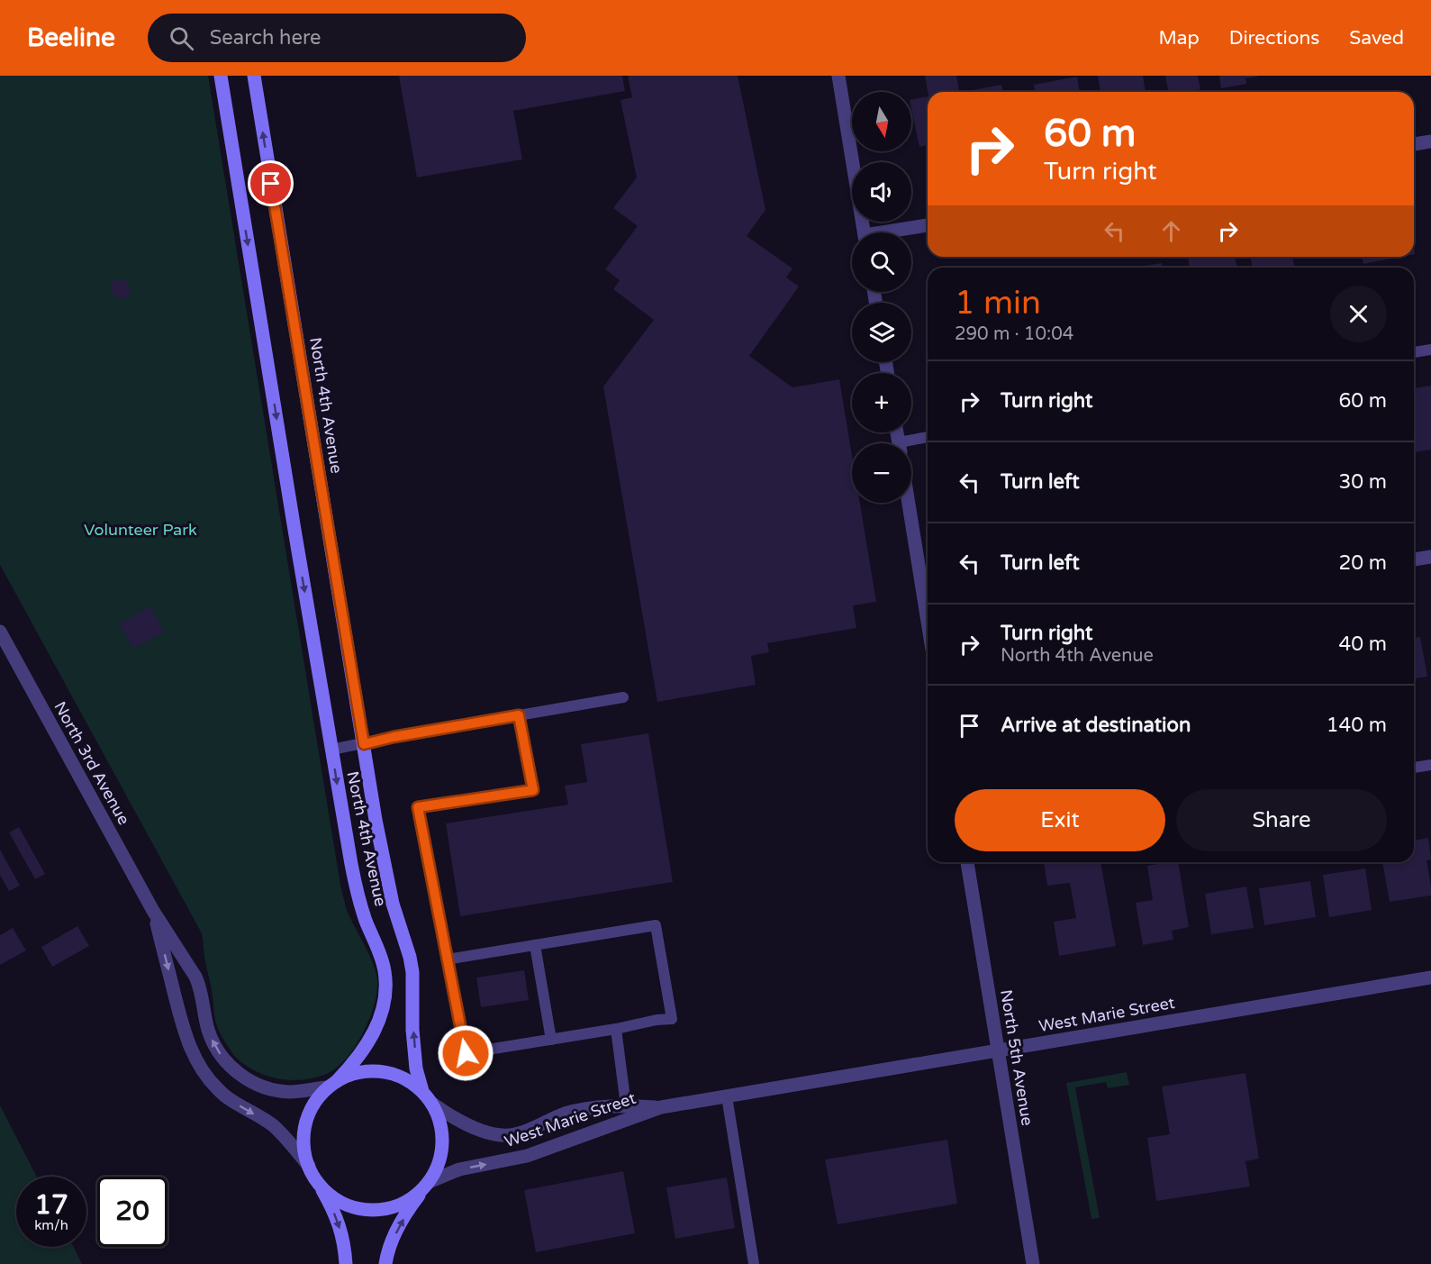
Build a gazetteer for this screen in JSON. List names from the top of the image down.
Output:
{
  "streets": {
    "main road": ["North 4th Avenue"],
    "street": ["North 3rd Avenue", "West Marie Street", "North 5th Avenue"]
  },
  "crossings": [
    ["North 4th Avenue", "North 3rd Avenue"],
    ["North 4th Avenue", "West Marie Street"],
    ["North 3rd Avenue", "West Marie Street"],
    ["West Marie Street", "North 5th Avenue"]
  ],
  "parks": ["Volunteer Park"],
  "north": "bottom",
  "page": {
    "header": "Beeline",
    "search": "Search here",
    "nav": ["Map", "Directions", "Saved"],
    "map_buttons": ["+", "−"],
    "turn": ["60 m", "Turn right"],
    "heading": ["1 min", "290 m · 10:04"],
    "list": [
      {
        "name": "Turn right",
        "value": "60 m"
      },
      {
        "name": "Turn left",
        "value": "30 m"
      },
      {
        "name": "Turn left",
        "value": "20 m"
      },
      {
        "name": "Turn right",
        "note": "North 4th Avenue",
        "value": "40 m"
      },
      {
        "name": "Arrive at destination",
        "value": "140 m"
      }
    ],
    "buttons": ["Exit", "Share"],
    "speed": "17 km/h",
    "limit": "20"
  }
}
